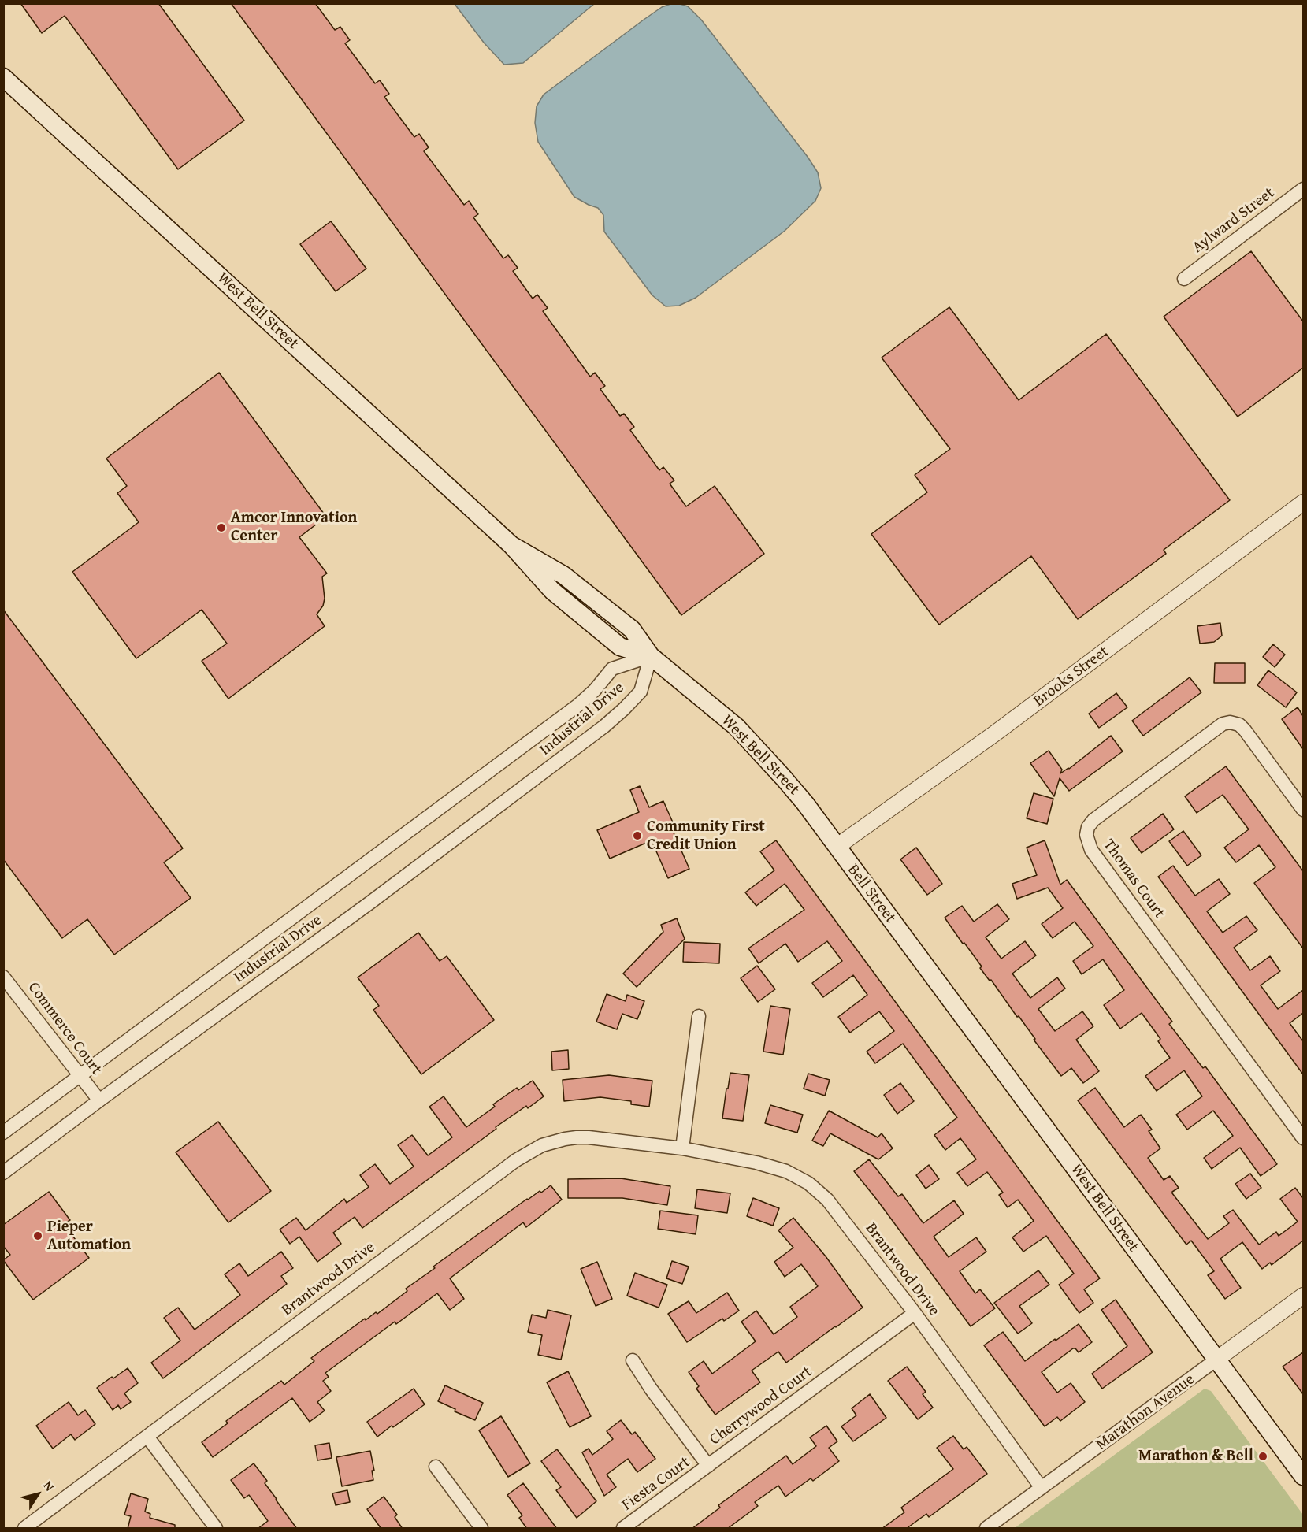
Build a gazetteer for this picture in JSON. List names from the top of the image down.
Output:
{
  "streets": {
    "main road": ["West Bell Street", "Bell Street"],
    "street": [
      "Aylward Street",
      "Brooks Street",
      "Industrial Drive",
      "Thomas Court",
      "Commerce Court",
      "Brantwood Drive",
      "Cherrywood Court",
      "Marathon Avenue",
      "Fiesta Court"
    ]
  },
  "crossings": [
    ["West Bell Street", "Brooks Street"],
    ["West Bell Street", "Industrial Drive"],
    ["West Bell Street", "Bell Street"],
    ["West Bell Street", "Marathon Avenue"],
    ["Brooks Street", "Bell Street"],
    ["Industrial Drive", "Commerce Court"],
    ["Brantwood Drive", "Cherrywood Court"],
    ["Brantwood Drive", "Marathon Avenue"],
    ["Cherrywood Court", "Fiesta Court"]
  ],
  "places": [
    "Amcor Innovation Center",
    "Community First Credit Union",
    "Pieper Automation",
    "Marathon & Bell"
  ],
  "north": "top right"
}
